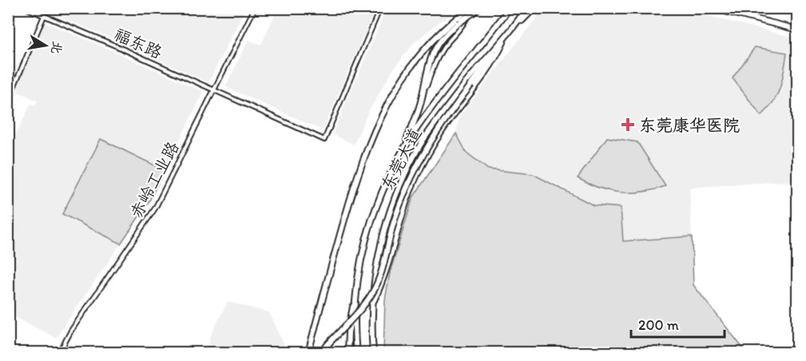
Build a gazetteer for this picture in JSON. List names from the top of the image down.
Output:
{
  "streets": {
    "highway": ["东莞大道"],
    "street": ["福东路", "赤岭工业路"]
  },
  "crossings": [
    ["福东路", "赤岭工业路"]
  ],
  "places": {
    "health": ["东莞康华医院"]
  },
  "scale_bar": "200 m",
  "north": "right"
}
